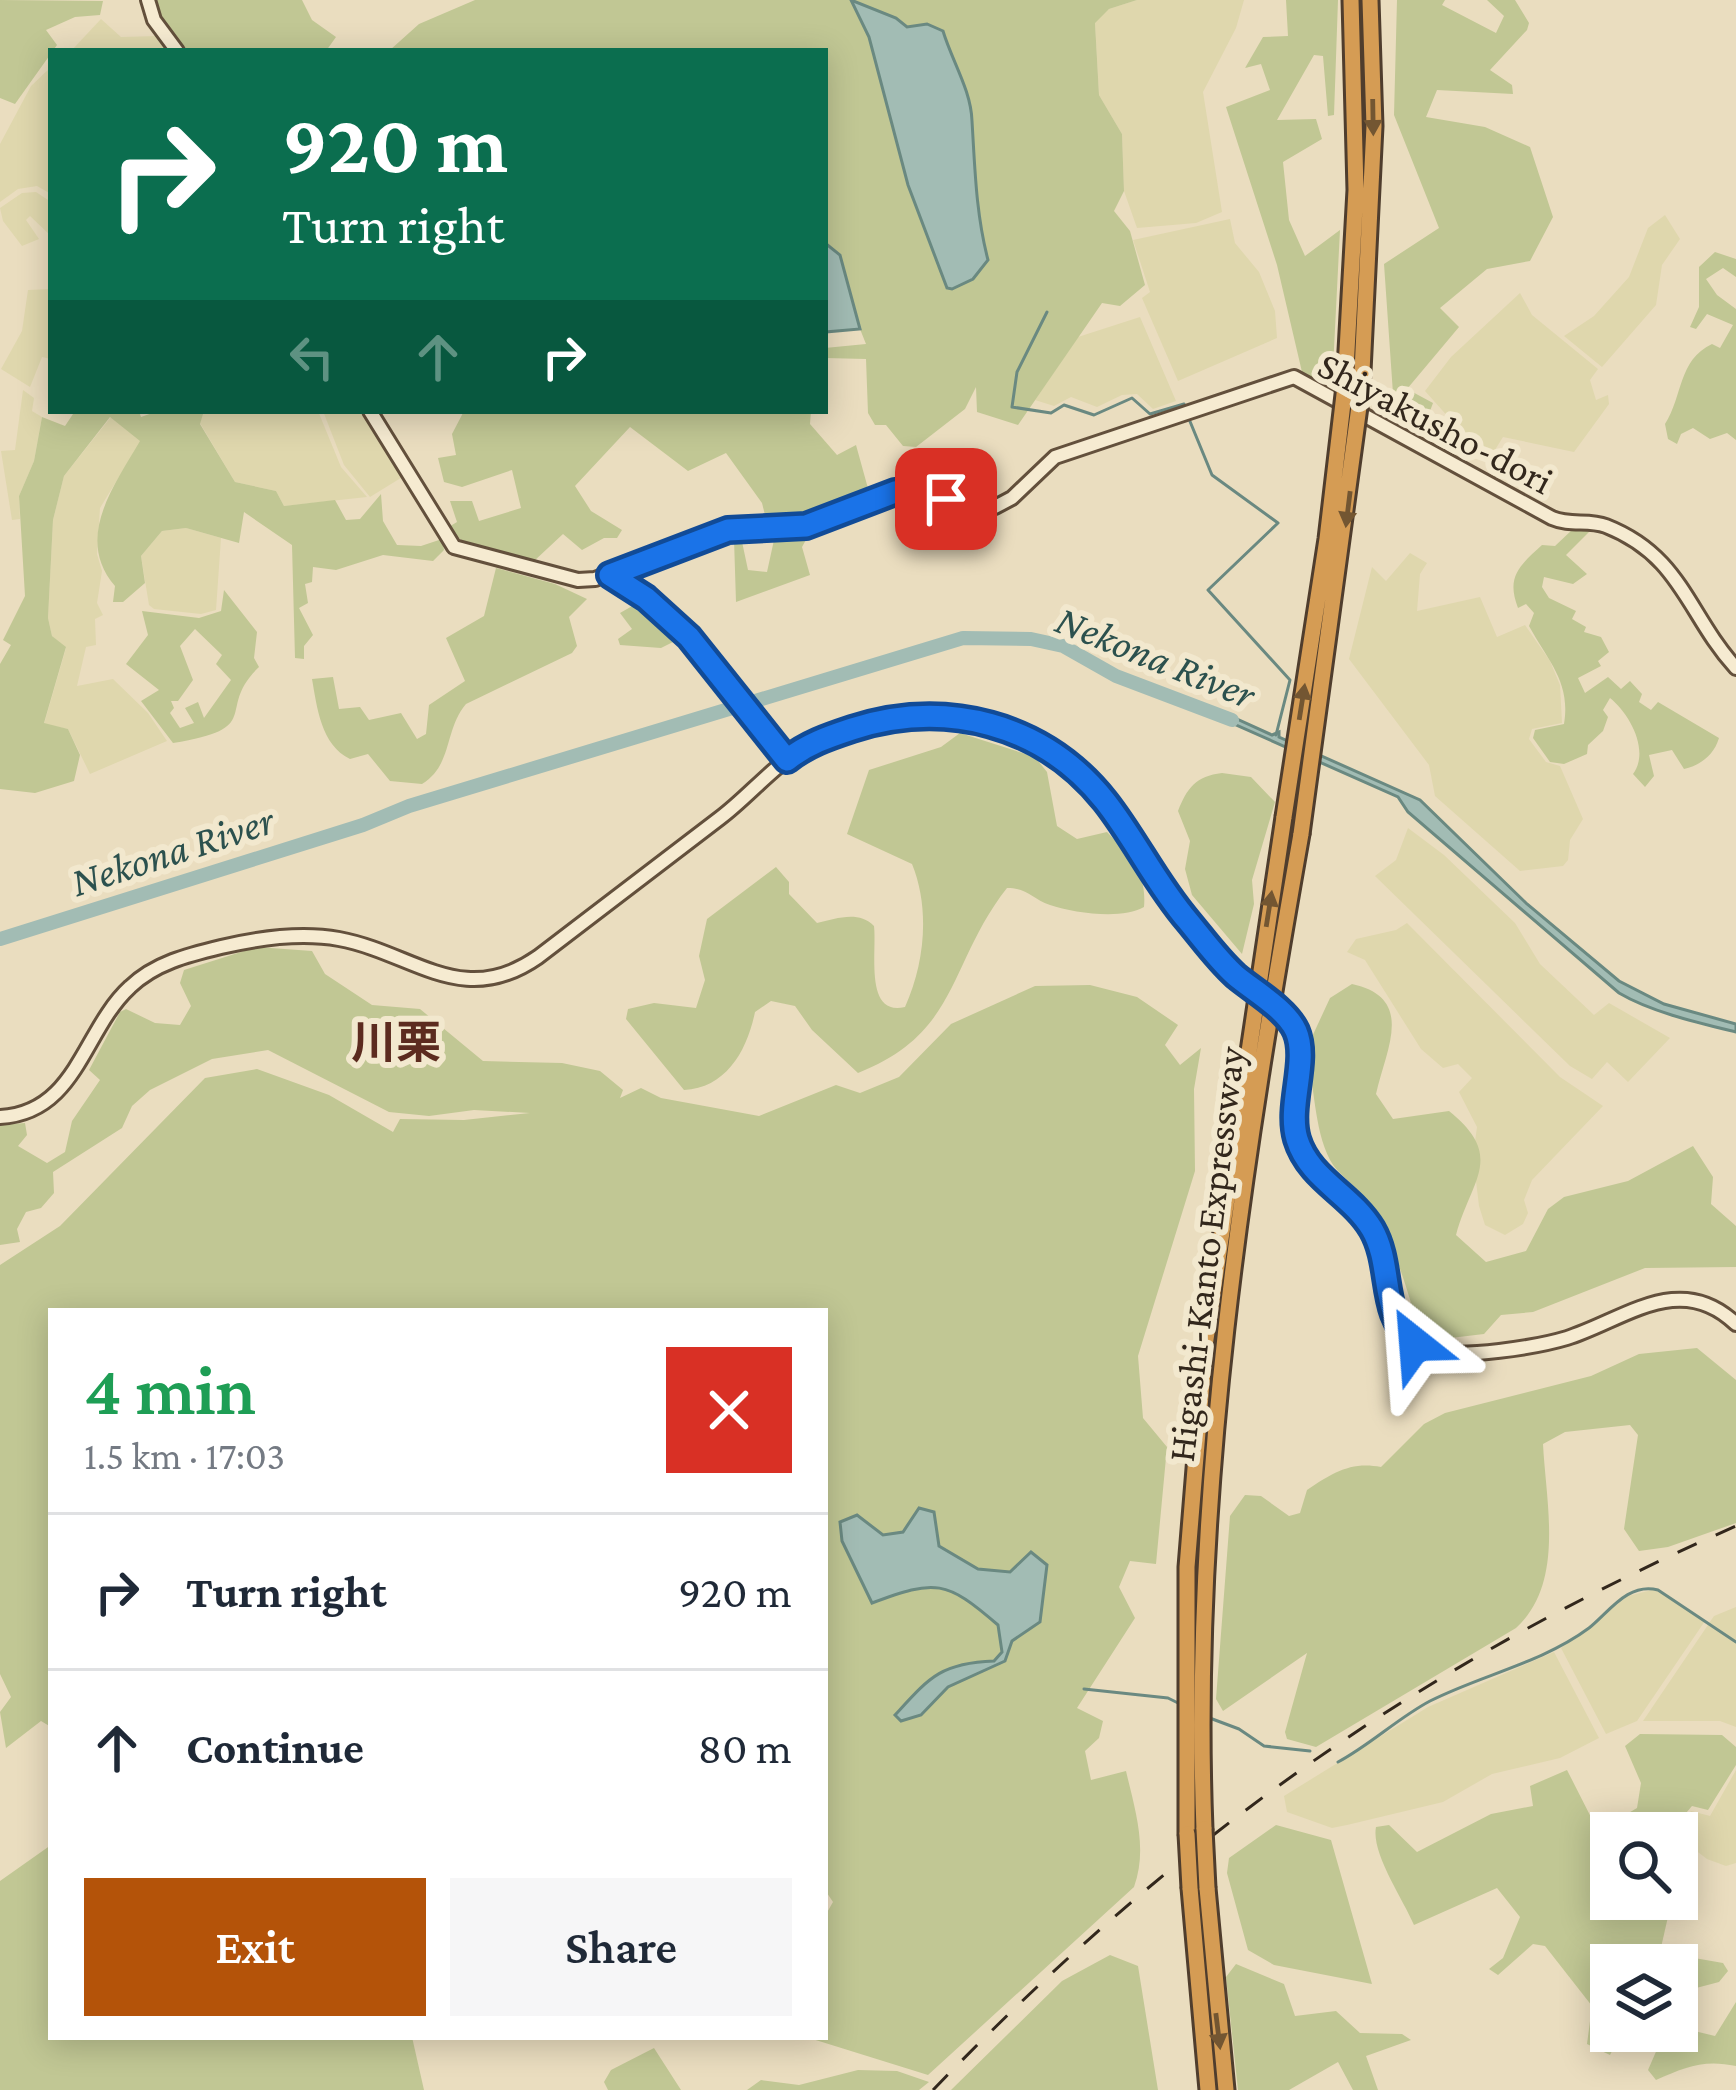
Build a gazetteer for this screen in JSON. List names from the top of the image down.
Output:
{
  "streets": {
    "highway": ["Higashi-Kanto Expressway"],
    "street": ["Shiyakusho-dori"]
  },
  "districts": ["川栗"],
  "water": ["Nekona River"],
  "page": {
    "turn": ["920 m", "Turn right"],
    "heading": ["4 min", "1.5 km · 17:03"],
    "list": [
      {
        "name": "Turn right",
        "value": "920 m"
      },
      {
        "name": "Continue",
        "value": "80 m"
      }
    ],
    "buttons": ["Exit", "Share"]
  }
}
